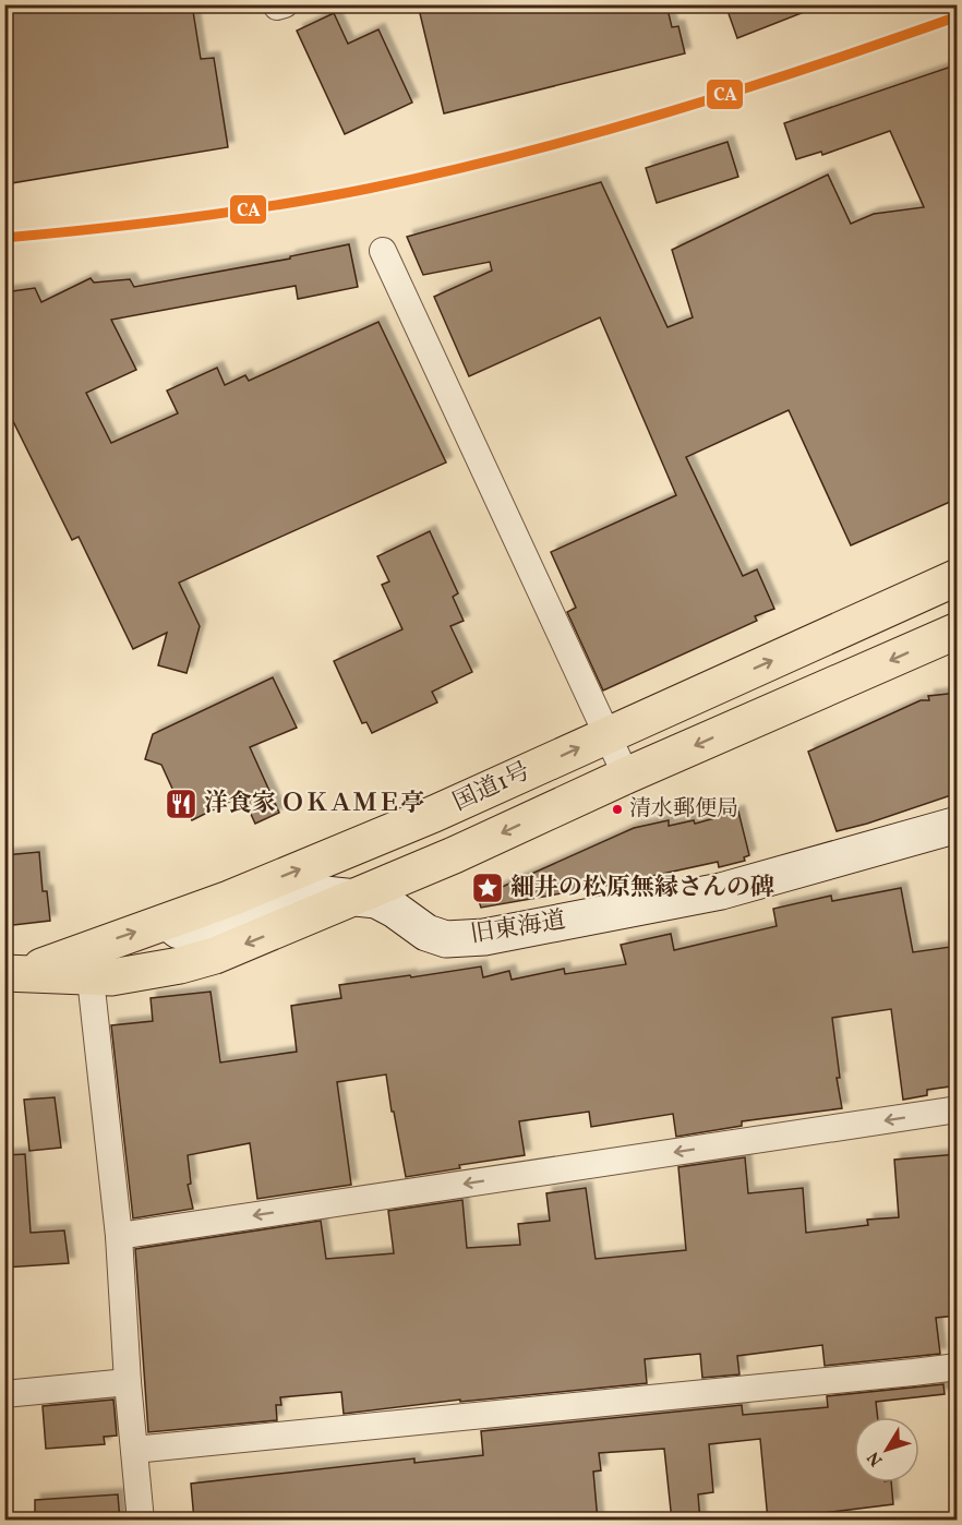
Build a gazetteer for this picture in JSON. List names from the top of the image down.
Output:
{
  "streets": {
    "highway": ["国道1号"],
    "street": ["旧東海道"]
  },
  "crossings": [
    ["国道1号", "旧東海道"]
  ],
  "places": {
    "restaurant": ["洋食家 ＯＫＡＭＥ亭"],
    "other": ["清水郵便局"],
    "place": ["細井の松原無縁さんの碑"]
  },
  "lines": ["transit line CA"],
  "north": "bottom left"
}
